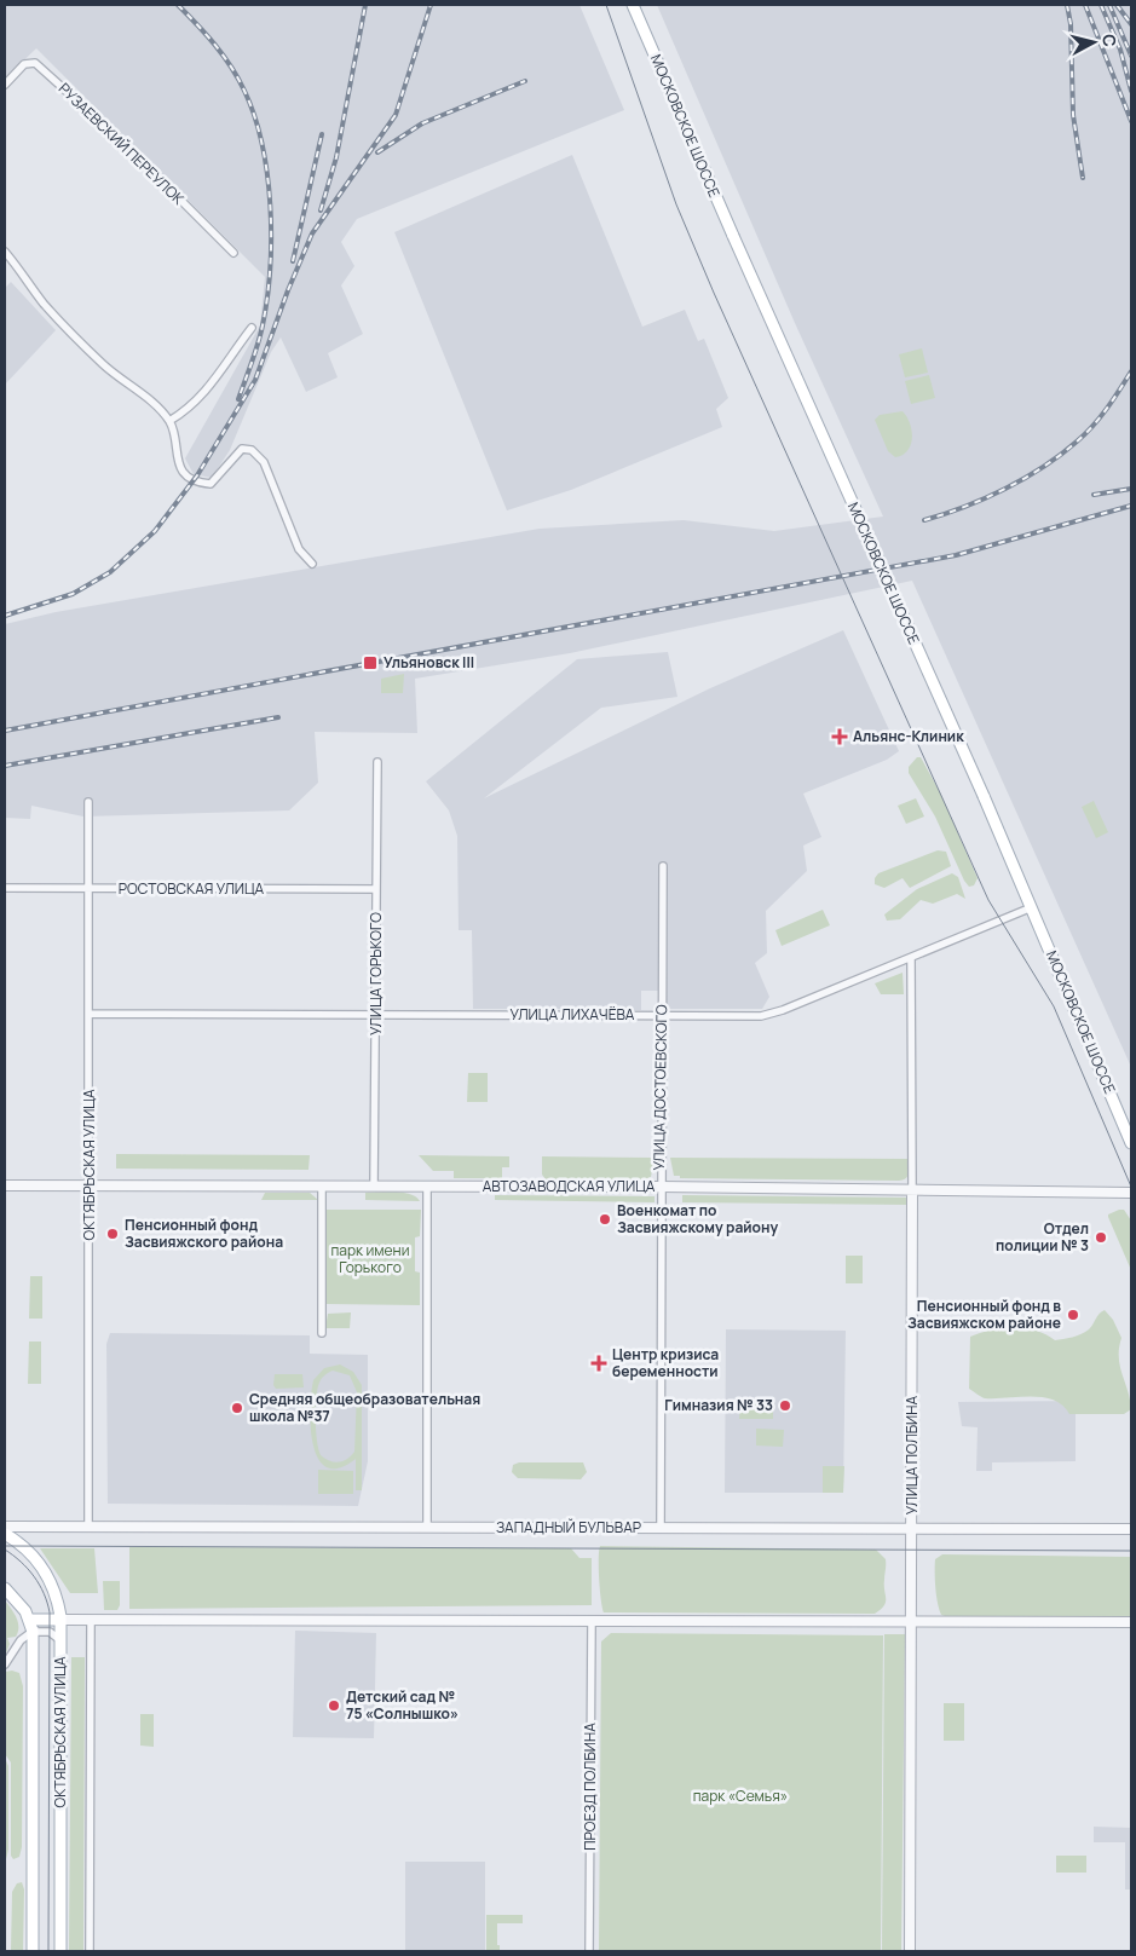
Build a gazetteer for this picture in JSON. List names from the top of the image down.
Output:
{
  "streets": {
    "main road": ["МОСКОВСКОЕ ШОССЕ", "ОКТЯБРЬСКАЯ УЛИЦА"],
    "street": [
      "РУЗАЕВСКИЙ ПЕРЕУЛОК",
      "РОСТОВСКАЯ УЛИЦА",
      "УЛИЦА ГОРЬКОГО",
      "УЛИЦА ЛИХАЧЁВА",
      "УЛИЦА ДОСТОЕВСКОГО",
      "АВТОЗАВОДСКАЯ УЛИЦА",
      "УЛИЦА ПОЛБИНА",
      "ЗАПАДНЫЙ БУЛЬВАР",
      "ПРОЕЗД ПОЛБИНА"
    ]
  },
  "crossings": [
    ["МОСКОВСКОЕ ШОССЕ", "УЛИЦА ЛИХАЧЁВА"],
    ["РОСТОВСКАЯ УЛИЦА", "УЛИЦА ГОРЬКОГО"],
    ["РОСТОВСКАЯ УЛИЦА", "ОКТЯБРЬСКАЯ УЛИЦА"],
    ["УЛИЦА ГОРЬКОГО", "УЛИЦА ЛИХАЧЁВА"],
    ["УЛИЦА ГОРЬКОГО", "АВТОЗАВОДСКАЯ УЛИЦА"],
    ["УЛИЦА ЛИХАЧЁВА", "УЛИЦА ДОСТОЕВСКОГО"],
    ["УЛИЦА ЛИХАЧЁВА", "ОКТЯБРЬСКАЯ УЛИЦА"],
    ["УЛИЦА ЛИХАЧЁВА", "УЛИЦА ПОЛБИНА"],
    ["УЛИЦА ДОСТОЕВСКОГО", "АВТОЗАВОДСКАЯ УЛИЦА"],
    ["УЛИЦА ДОСТОЕВСКОГО", "ЗАПАДНЫЙ БУЛЬВАР"],
    ["ОКТЯБРЬСКАЯ УЛИЦА", "АВТОЗАВОДСКАЯ УЛИЦА"],
    ["ОКТЯБРЬСКАЯ УЛИЦА", "ЗАПАДНЫЙ БУЛЬВАР"],
    ["АВТОЗАВОДСКАЯ УЛИЦА", "УЛИЦА ПОЛБИНА"],
    ["УЛИЦА ПОЛБИНА", "ЗАПАДНЫЙ БУЛЬВАР"]
  ],
  "parks": ["парк имени Горького", "парк «Семья»"],
  "places": {
    "transit": ["Ульяновск III"],
    "health": ["Альянс-Клиник", "Центр кризиса беременности"],
    "other": [
      "Военкомат по Засвияжскому району",
      "Пенсионный фонд Засвияжского района",
      "Отдел полиции № 3",
      "Пенсионный фонд в Засвияжском районе",
      "Гимназия № 33",
      "Средняя общеобразовательная школа №37",
      "Детский сад № 75 «Солнышко»"
    ]
  },
  "north": "right"
}
